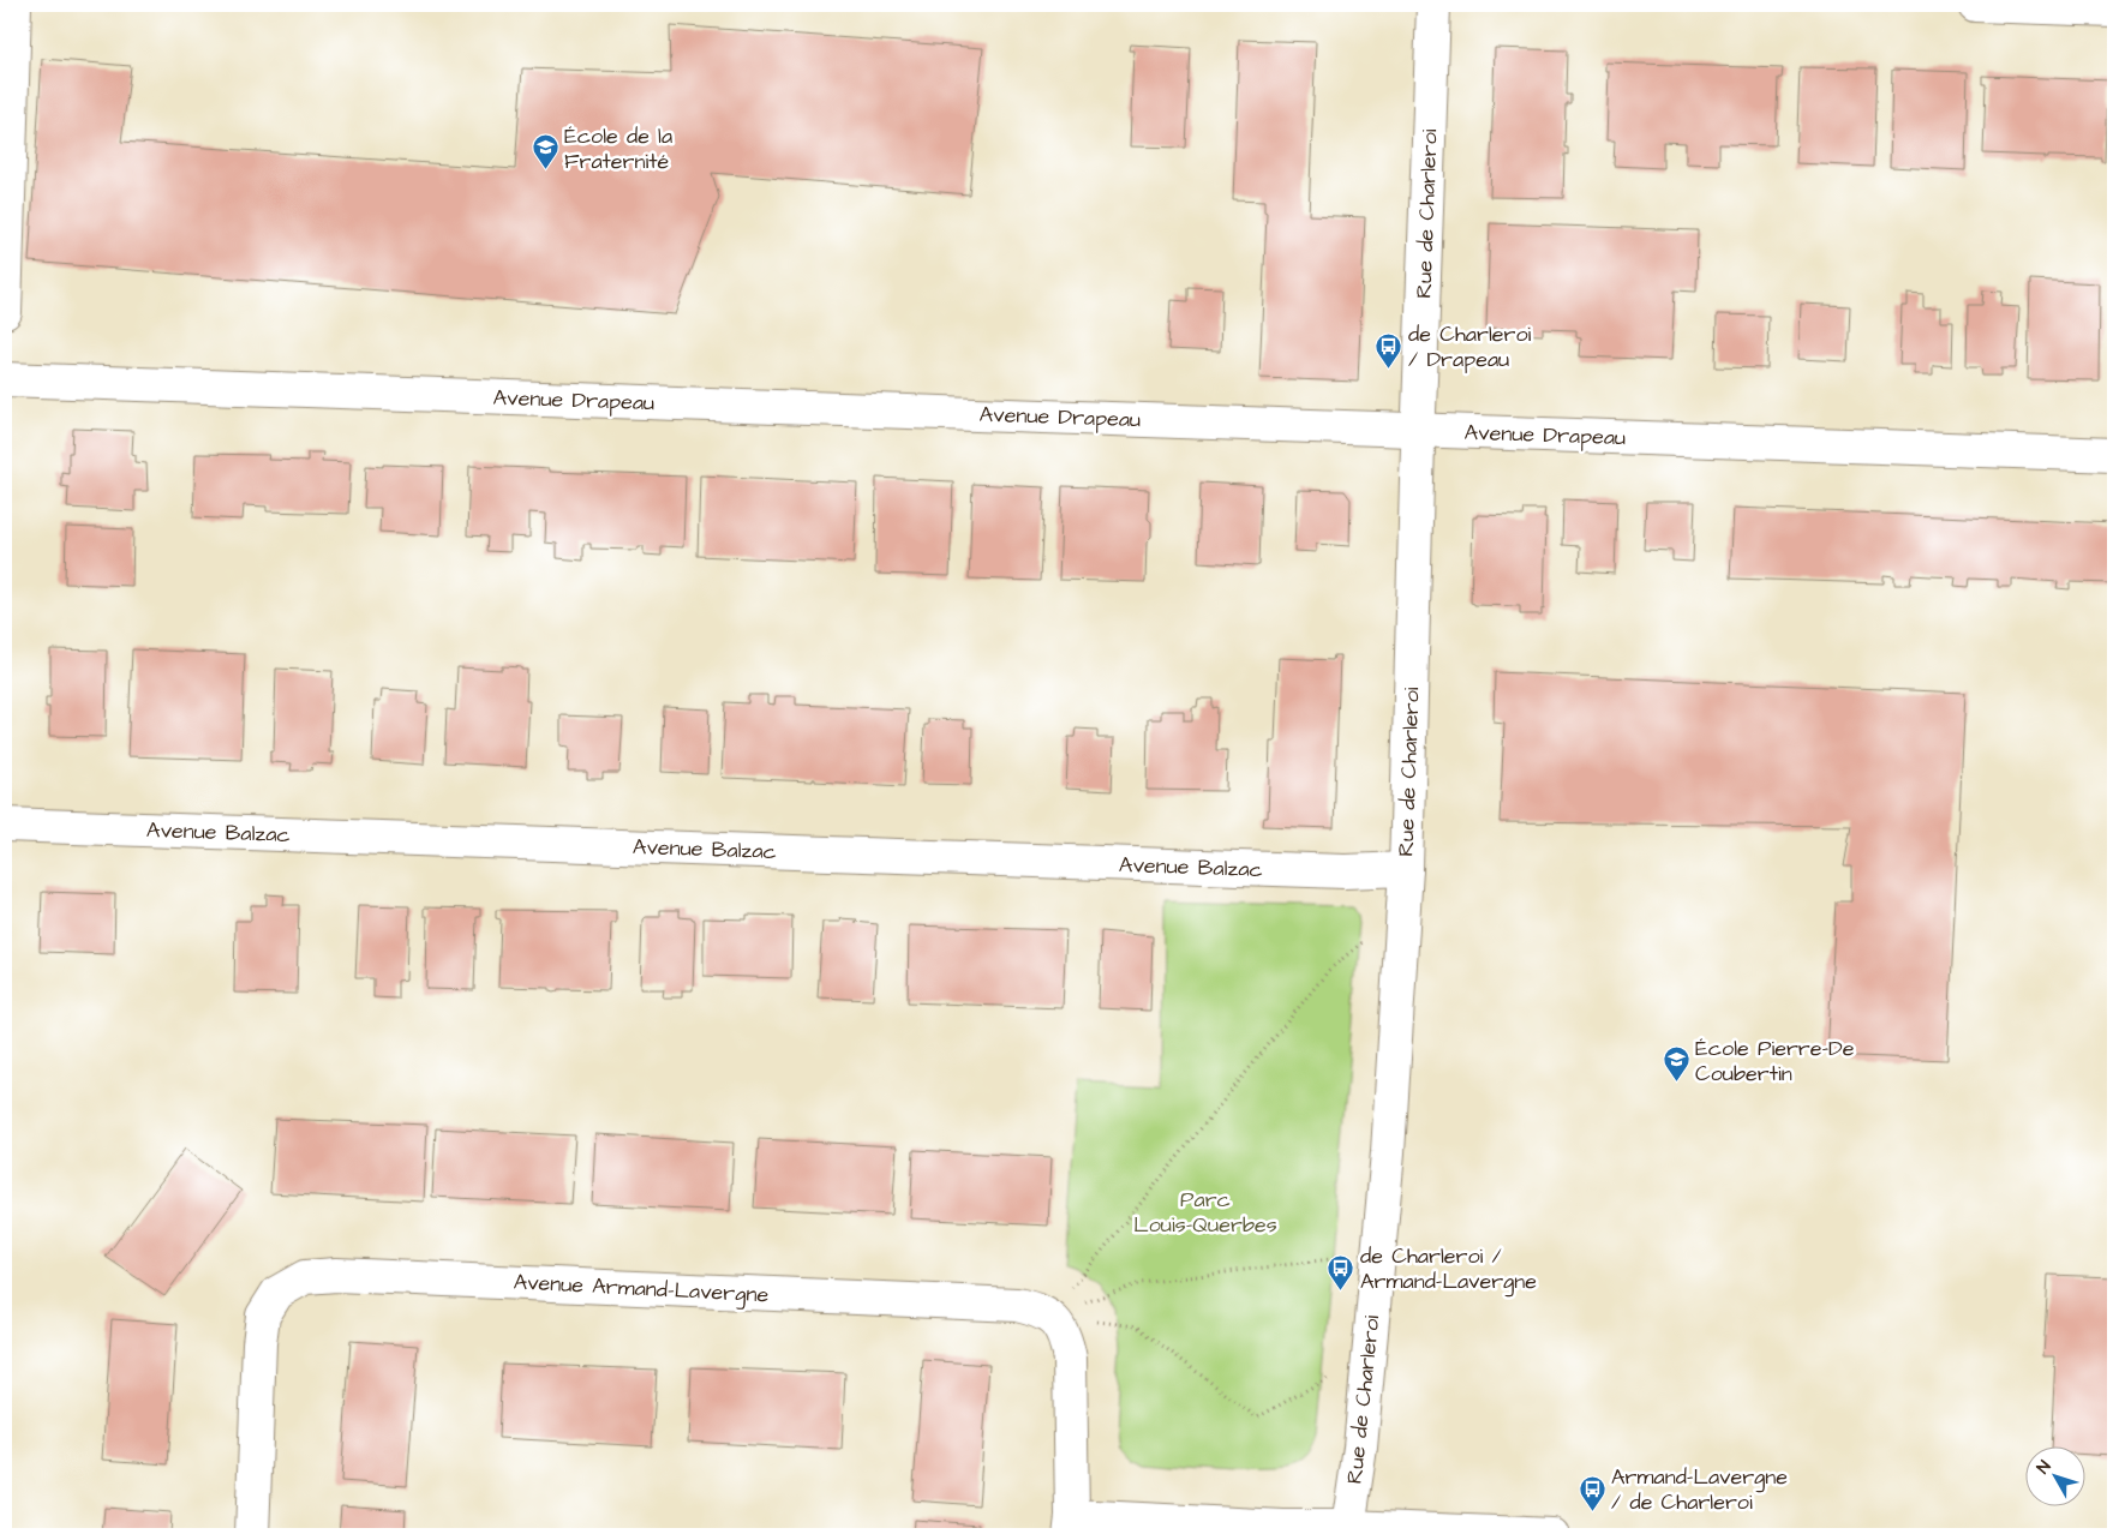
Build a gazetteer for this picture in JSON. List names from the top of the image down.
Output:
{
  "streets": {
    "street": [
      "Rue de Charleroi",
      "Avenue Drapeau",
      "Avenue Balzac",
      "Avenue Armand-Lavergne"
    ]
  },
  "crossings": [
    ["Rue de Charleroi", "Avenue Drapeau"],
    ["Rue de Charleroi", "Avenue Balzac"]
  ],
  "parks": ["Parc Louis-Querbes"],
  "places": {
    "school or university": ["École de la Fraternité", "École Pierre-De Coubertin"],
    "bus stop": ["de Charleroi / Drapeau", "de Charleroi / Armand-Lavergne", "Armand-Lavergne / de Charleroi"]
  },
  "north": "top left"
}
